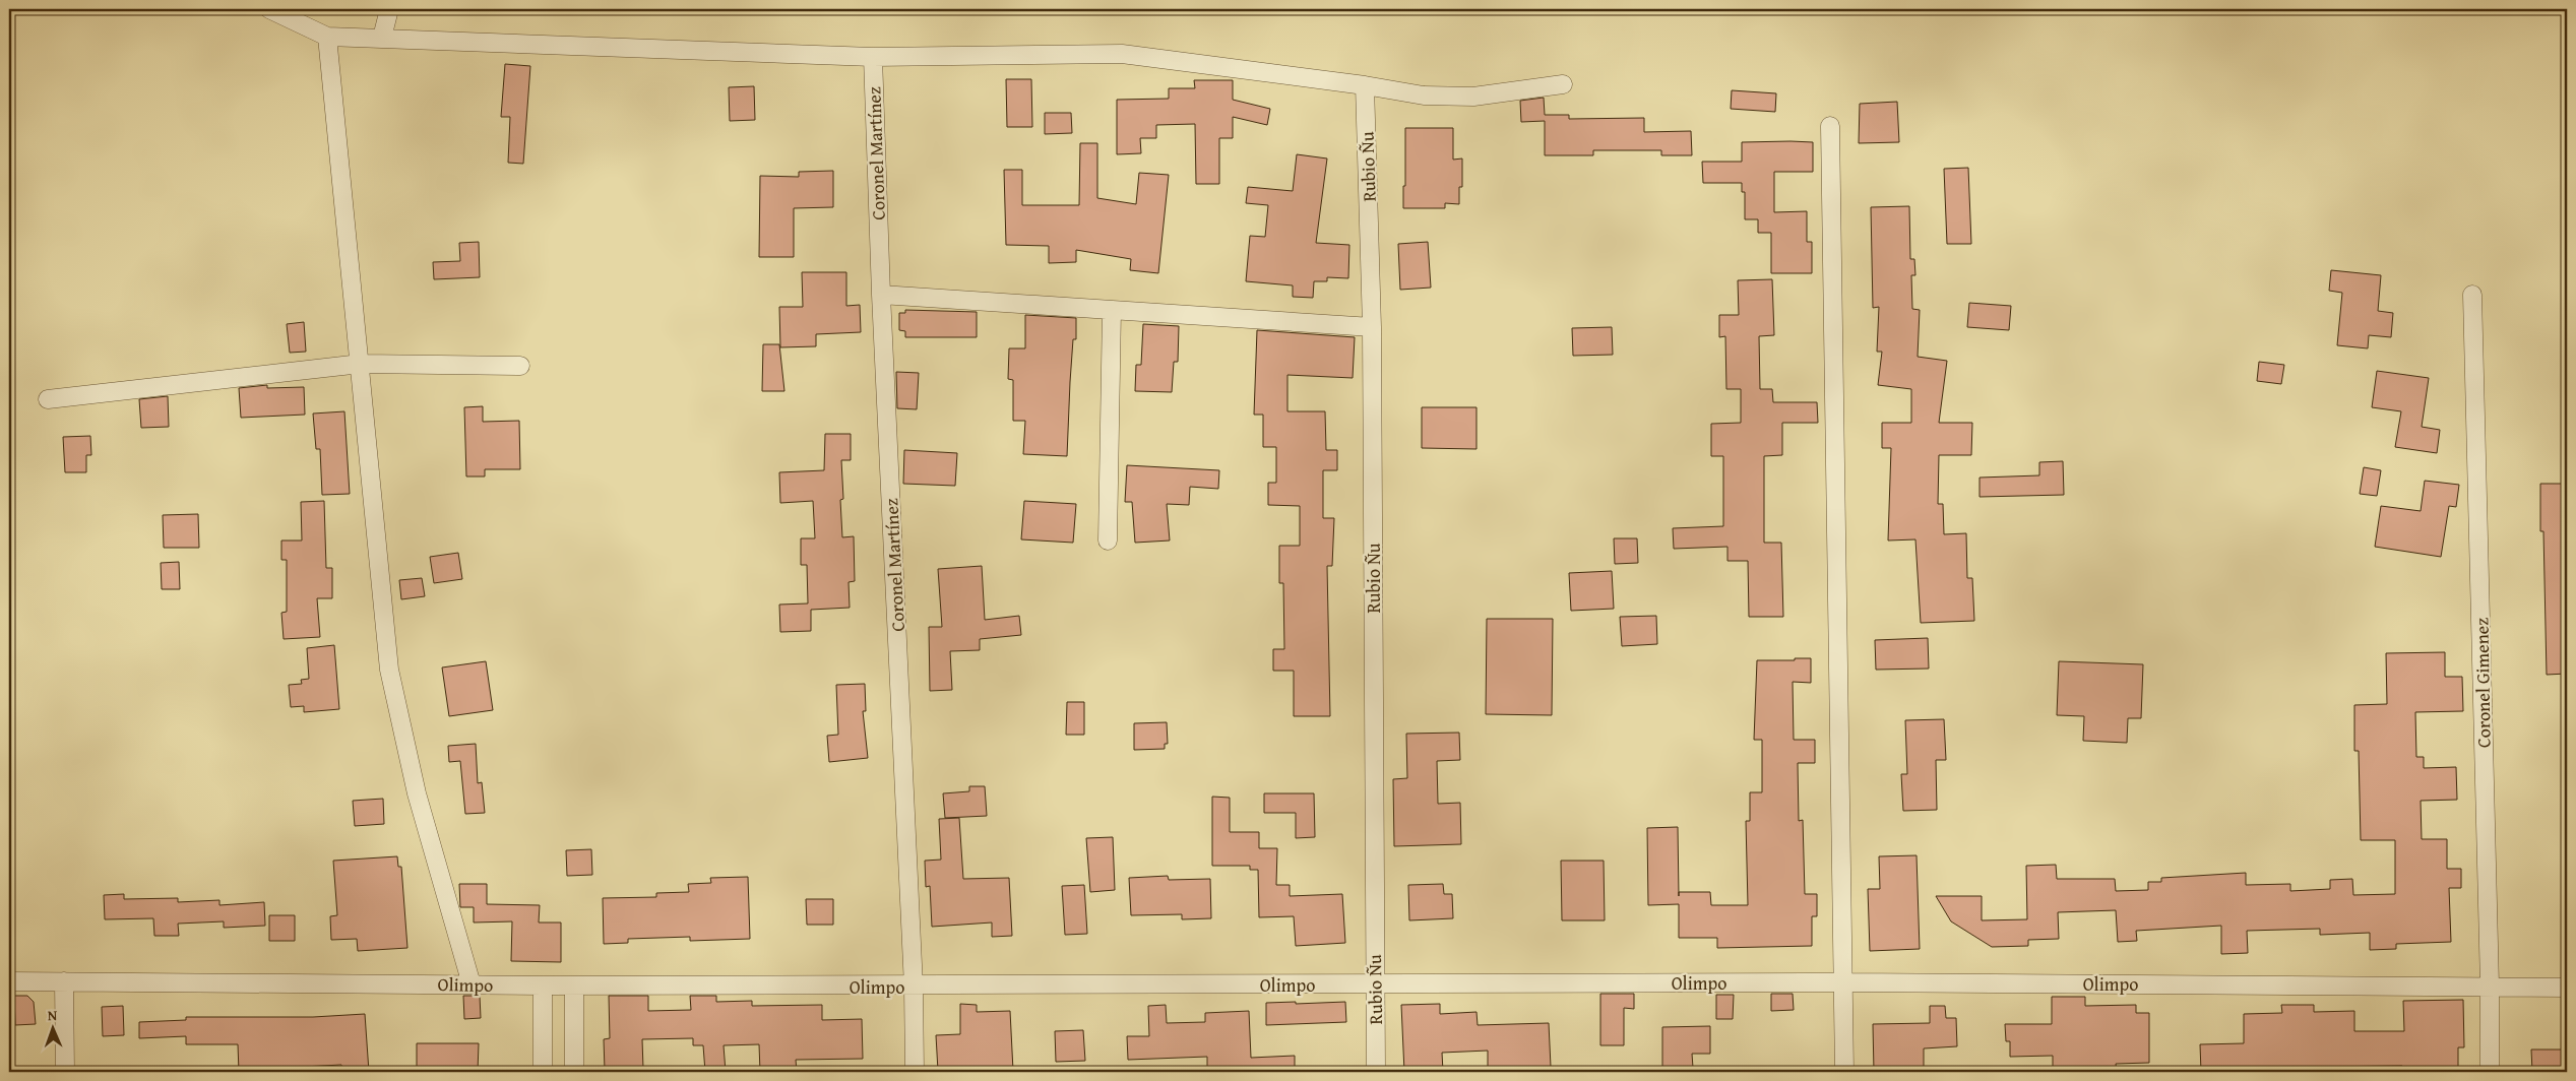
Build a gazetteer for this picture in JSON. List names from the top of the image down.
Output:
{
  "streets": {
    "street": [
      "Coronel Martínez",
      "Rubio Ñu",
      "Coronel Gimenez",
      "Olimpo"
    ]
  },
  "crossings": [
    ["Coronel Martínez", "Olimpo"],
    ["Rubio Ñu", "Olimpo"],
    ["Coronel Gimenez", "Olimpo"]
  ],
  "north": "top"
}
